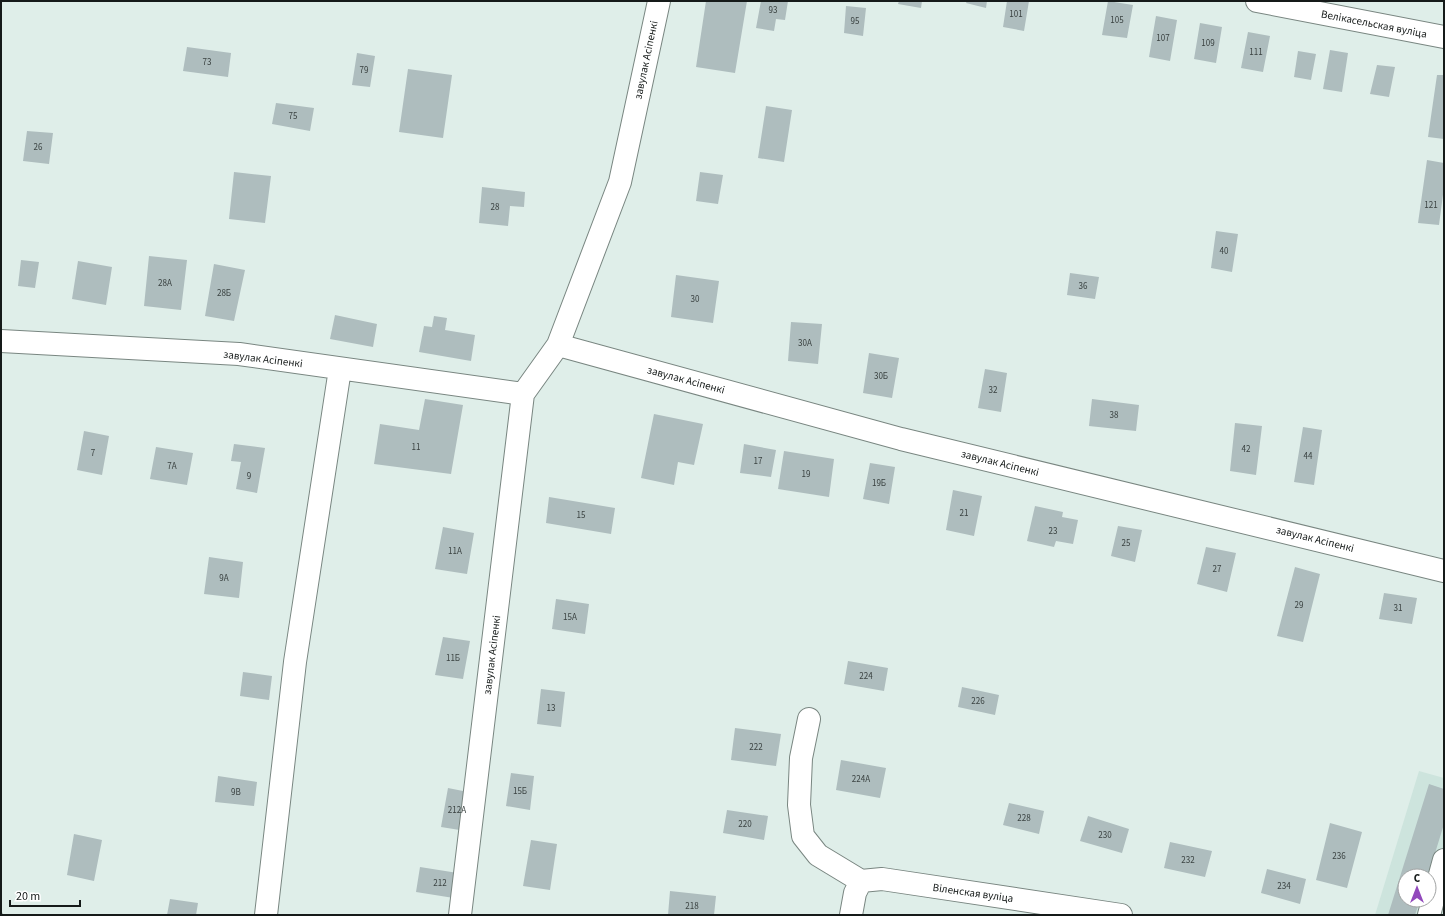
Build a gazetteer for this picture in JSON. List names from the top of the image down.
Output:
{
  "streets": {
    "street": ["Велікасельская вуліца", "завулак Асіпенкі", "Віленская вуліца"]
  },
  "house_numbers": [
    "93",
    "101",
    "105",
    "95",
    "107",
    "109",
    "111",
    "73",
    "79",
    "75",
    "26",
    "121",
    "28",
    "40",
    "28А",
    "36",
    "28Б",
    "30",
    "30А",
    "30Б",
    "32",
    "38",
    "11",
    "42",
    "7",
    "44",
    "17",
    "7А",
    "19",
    "9",
    "19Б",
    "21",
    "15",
    "23",
    "25",
    "11А",
    "27",
    "9А",
    "29",
    "31",
    "15А",
    "11Б",
    "224",
    "226",
    "13",
    "222",
    "224А",
    "15Б",
    "9В",
    "212А",
    "228",
    "220",
    "230",
    "236",
    "232",
    "212",
    "234",
    "218"
  ],
  "scale_bar": "20 m",
  "north": "top"
}
